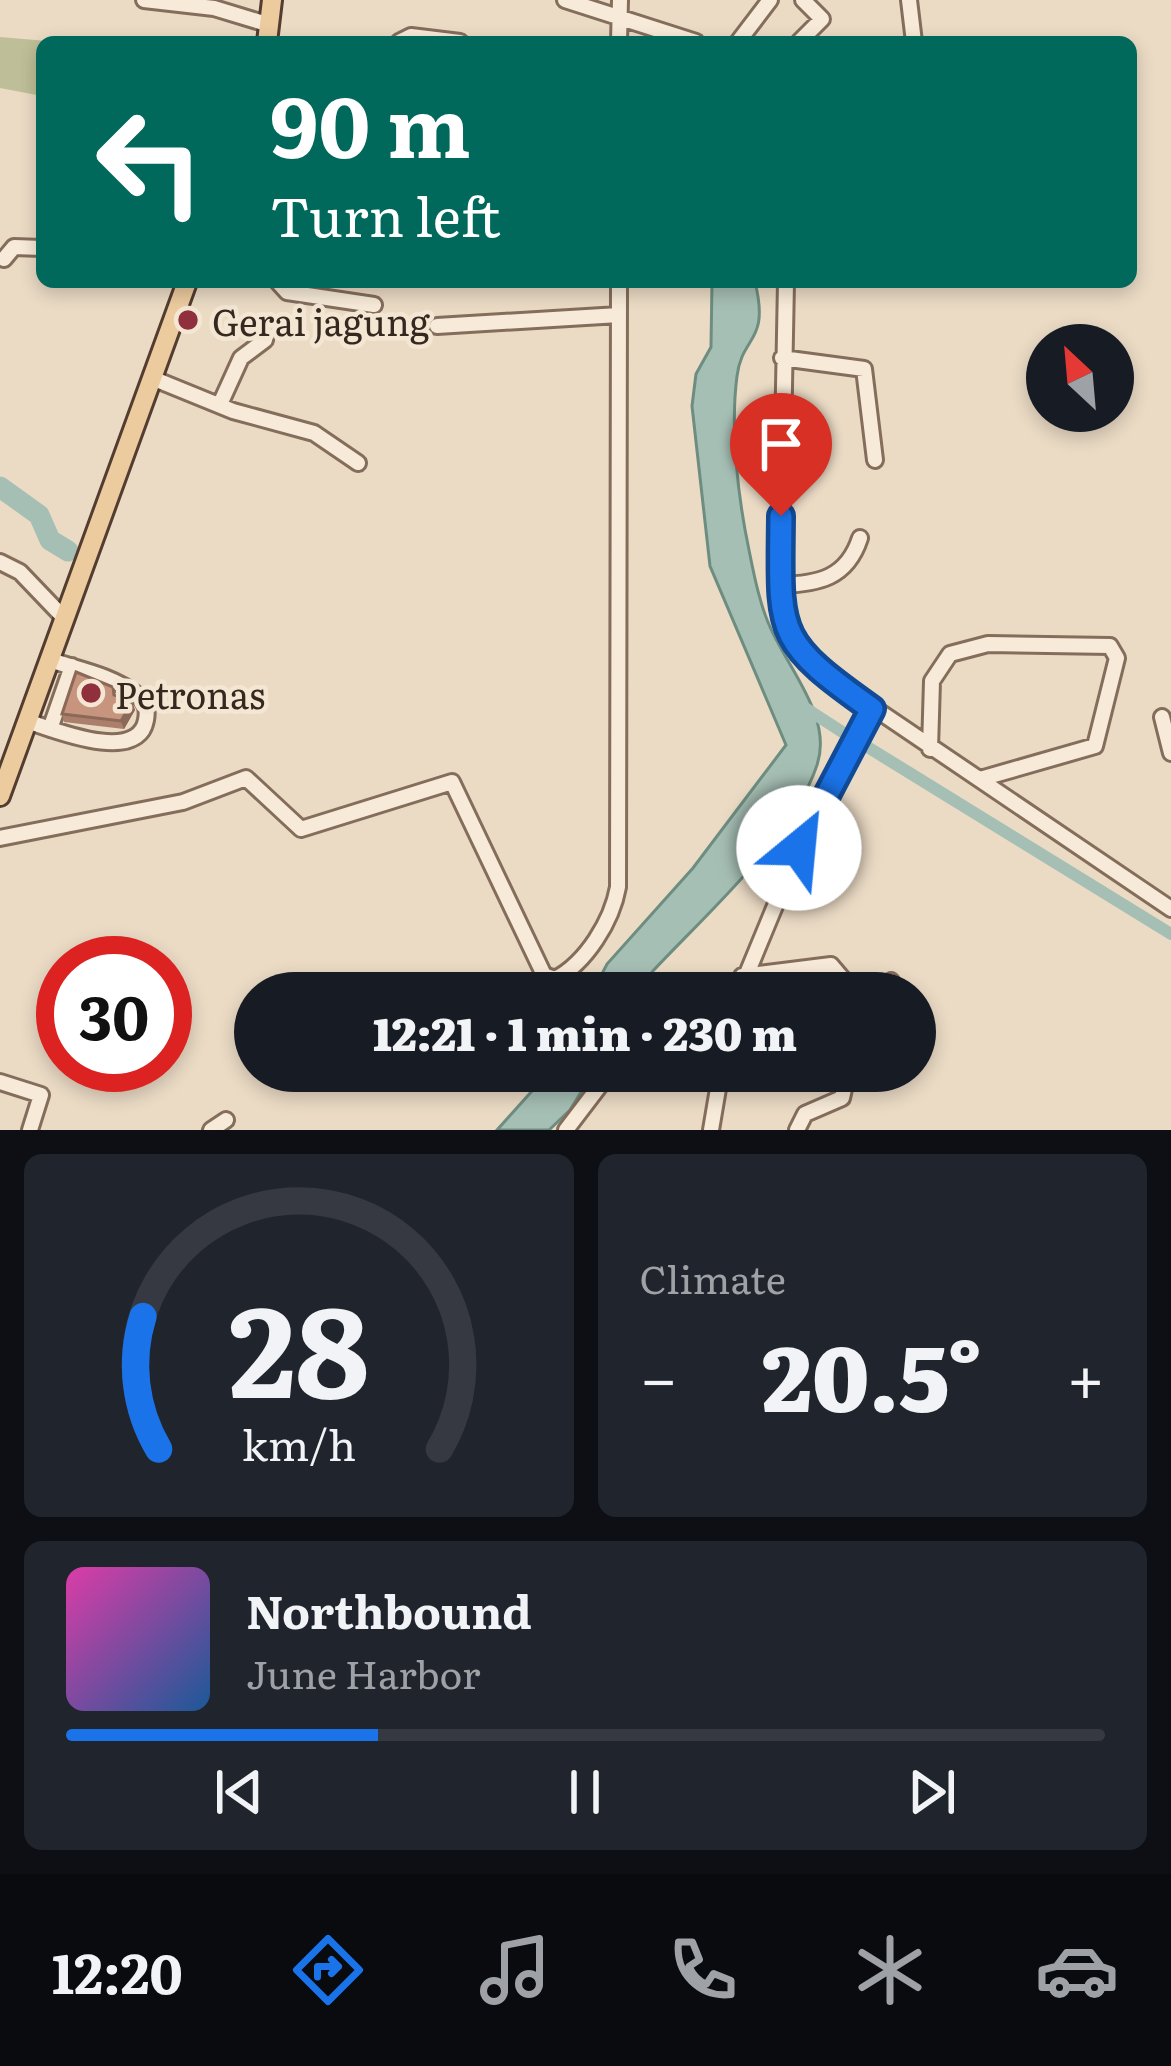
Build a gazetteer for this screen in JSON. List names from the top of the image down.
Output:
{
  "places": ["Gerai jagung", "Petronas"],
  "north": "top left",
  "page": {
    "turn": ["90 m", "Turn left"],
    "limit": "30",
    "trip": "12:21 · 1 min · 230 m",
    "tile": "Climate",
    "heat": ["−", "20.5°", "+"],
    "song": ["Northbound", "June Harbor"],
    "tabs": "12:20",
    "gauge": ["28", "km/h"]
  }
}
